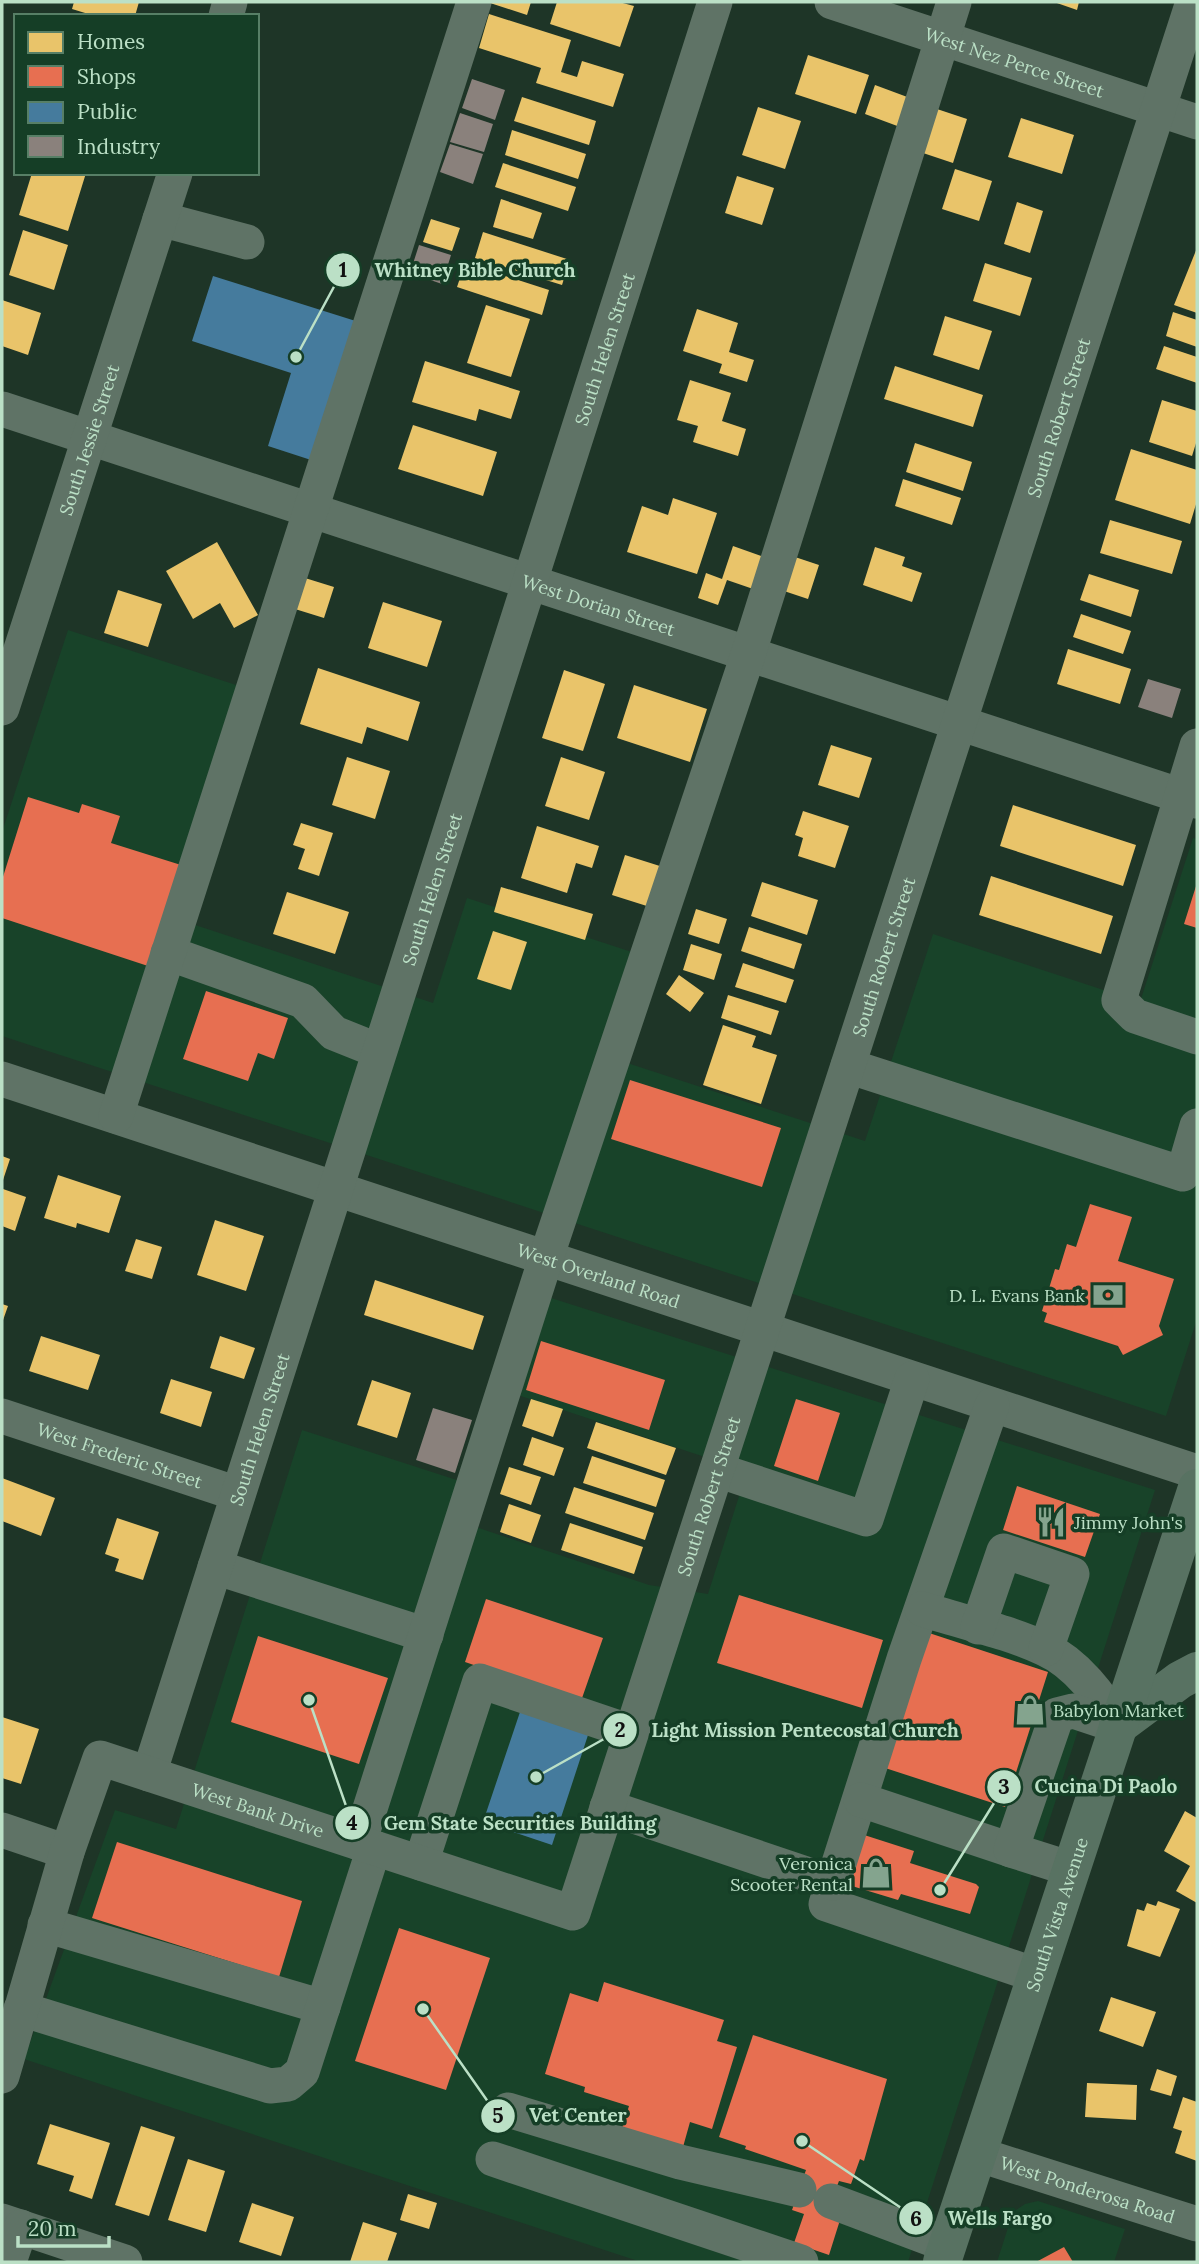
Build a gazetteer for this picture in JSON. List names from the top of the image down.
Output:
{
  "streets": {
    "main road": ["South Vista Avenue"],
    "street": [
      "West Nez Perce Street",
      "South Helen Street",
      "South Robert Street",
      "South Jessie Street",
      "West Dorian Street",
      "West Overland Road",
      "West Frederic Street",
      "West Bank Drive",
      "West Ponderosa Road"
    ]
  },
  "crossings": [
    ["West Nez Perce Street", "South Robert Street"],
    ["South Helen Street", "West Dorian Street"],
    ["South Helen Street", "West Overland Road"],
    ["South Helen Street", "West Frederic Street"],
    ["South Helen Street", "West Bank Drive"],
    ["South Robert Street", "West Dorian Street"],
    ["South Robert Street", "West Overland Road"],
    ["South Robert Street", "West Bank Drive"],
    ["South Jessie Street", "West Dorian Street"],
    ["South Vista Avenue", "West Ponderosa Road"]
  ],
  "places": {
    "other": [
      "Whitney Bible Church",
      "Gem State Securities Building",
      "Light Mission Pentecostal Church",
      "Cucina Di Paolo",
      "Vet Center",
      "Wells Fargo"
    ],
    "bank": ["D. L. Evans Bank"],
    "restaurant": ["Jimmy John's"],
    "shop": ["Babylon Market", "Veronica Scooter Rental"]
  },
  "legend": [
    "Homes",
    "Shops",
    "Public",
    "Industry"
  ],
  "scale_bar": "20 m"
}
